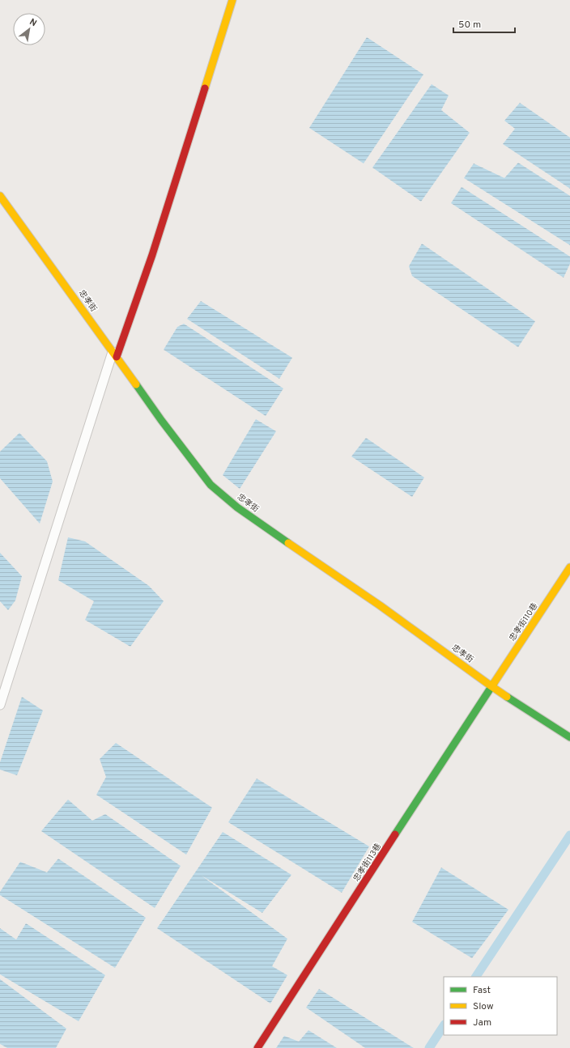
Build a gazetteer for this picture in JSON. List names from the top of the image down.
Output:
{
  "streets": {
    "street": ["忠孝街", "忠孝街110巷", "忠孝街113巷"]
  },
  "crossings": [
    ["忠孝街", "忠孝街110巷"],
    ["忠孝街", "忠孝街113巷"],
    ["忠孝街110巷", "忠孝街113巷"]
  ],
  "legend": ["Fast", "Slow", "Jam"],
  "scale_bar": "50 m",
  "north": "top right"
}
